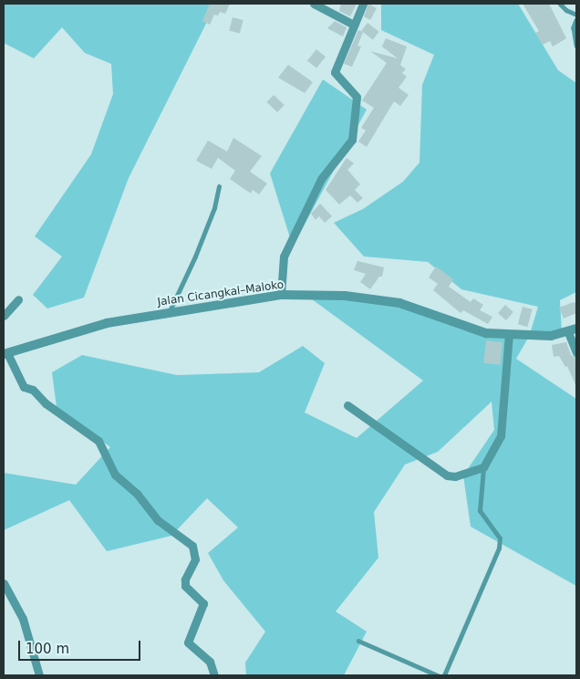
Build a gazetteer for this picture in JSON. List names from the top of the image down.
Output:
{
  "streets": {
    "street": ["Jalan Cicangkal–Maloko"]
  },
  "scale_bar": "100 m"
}
